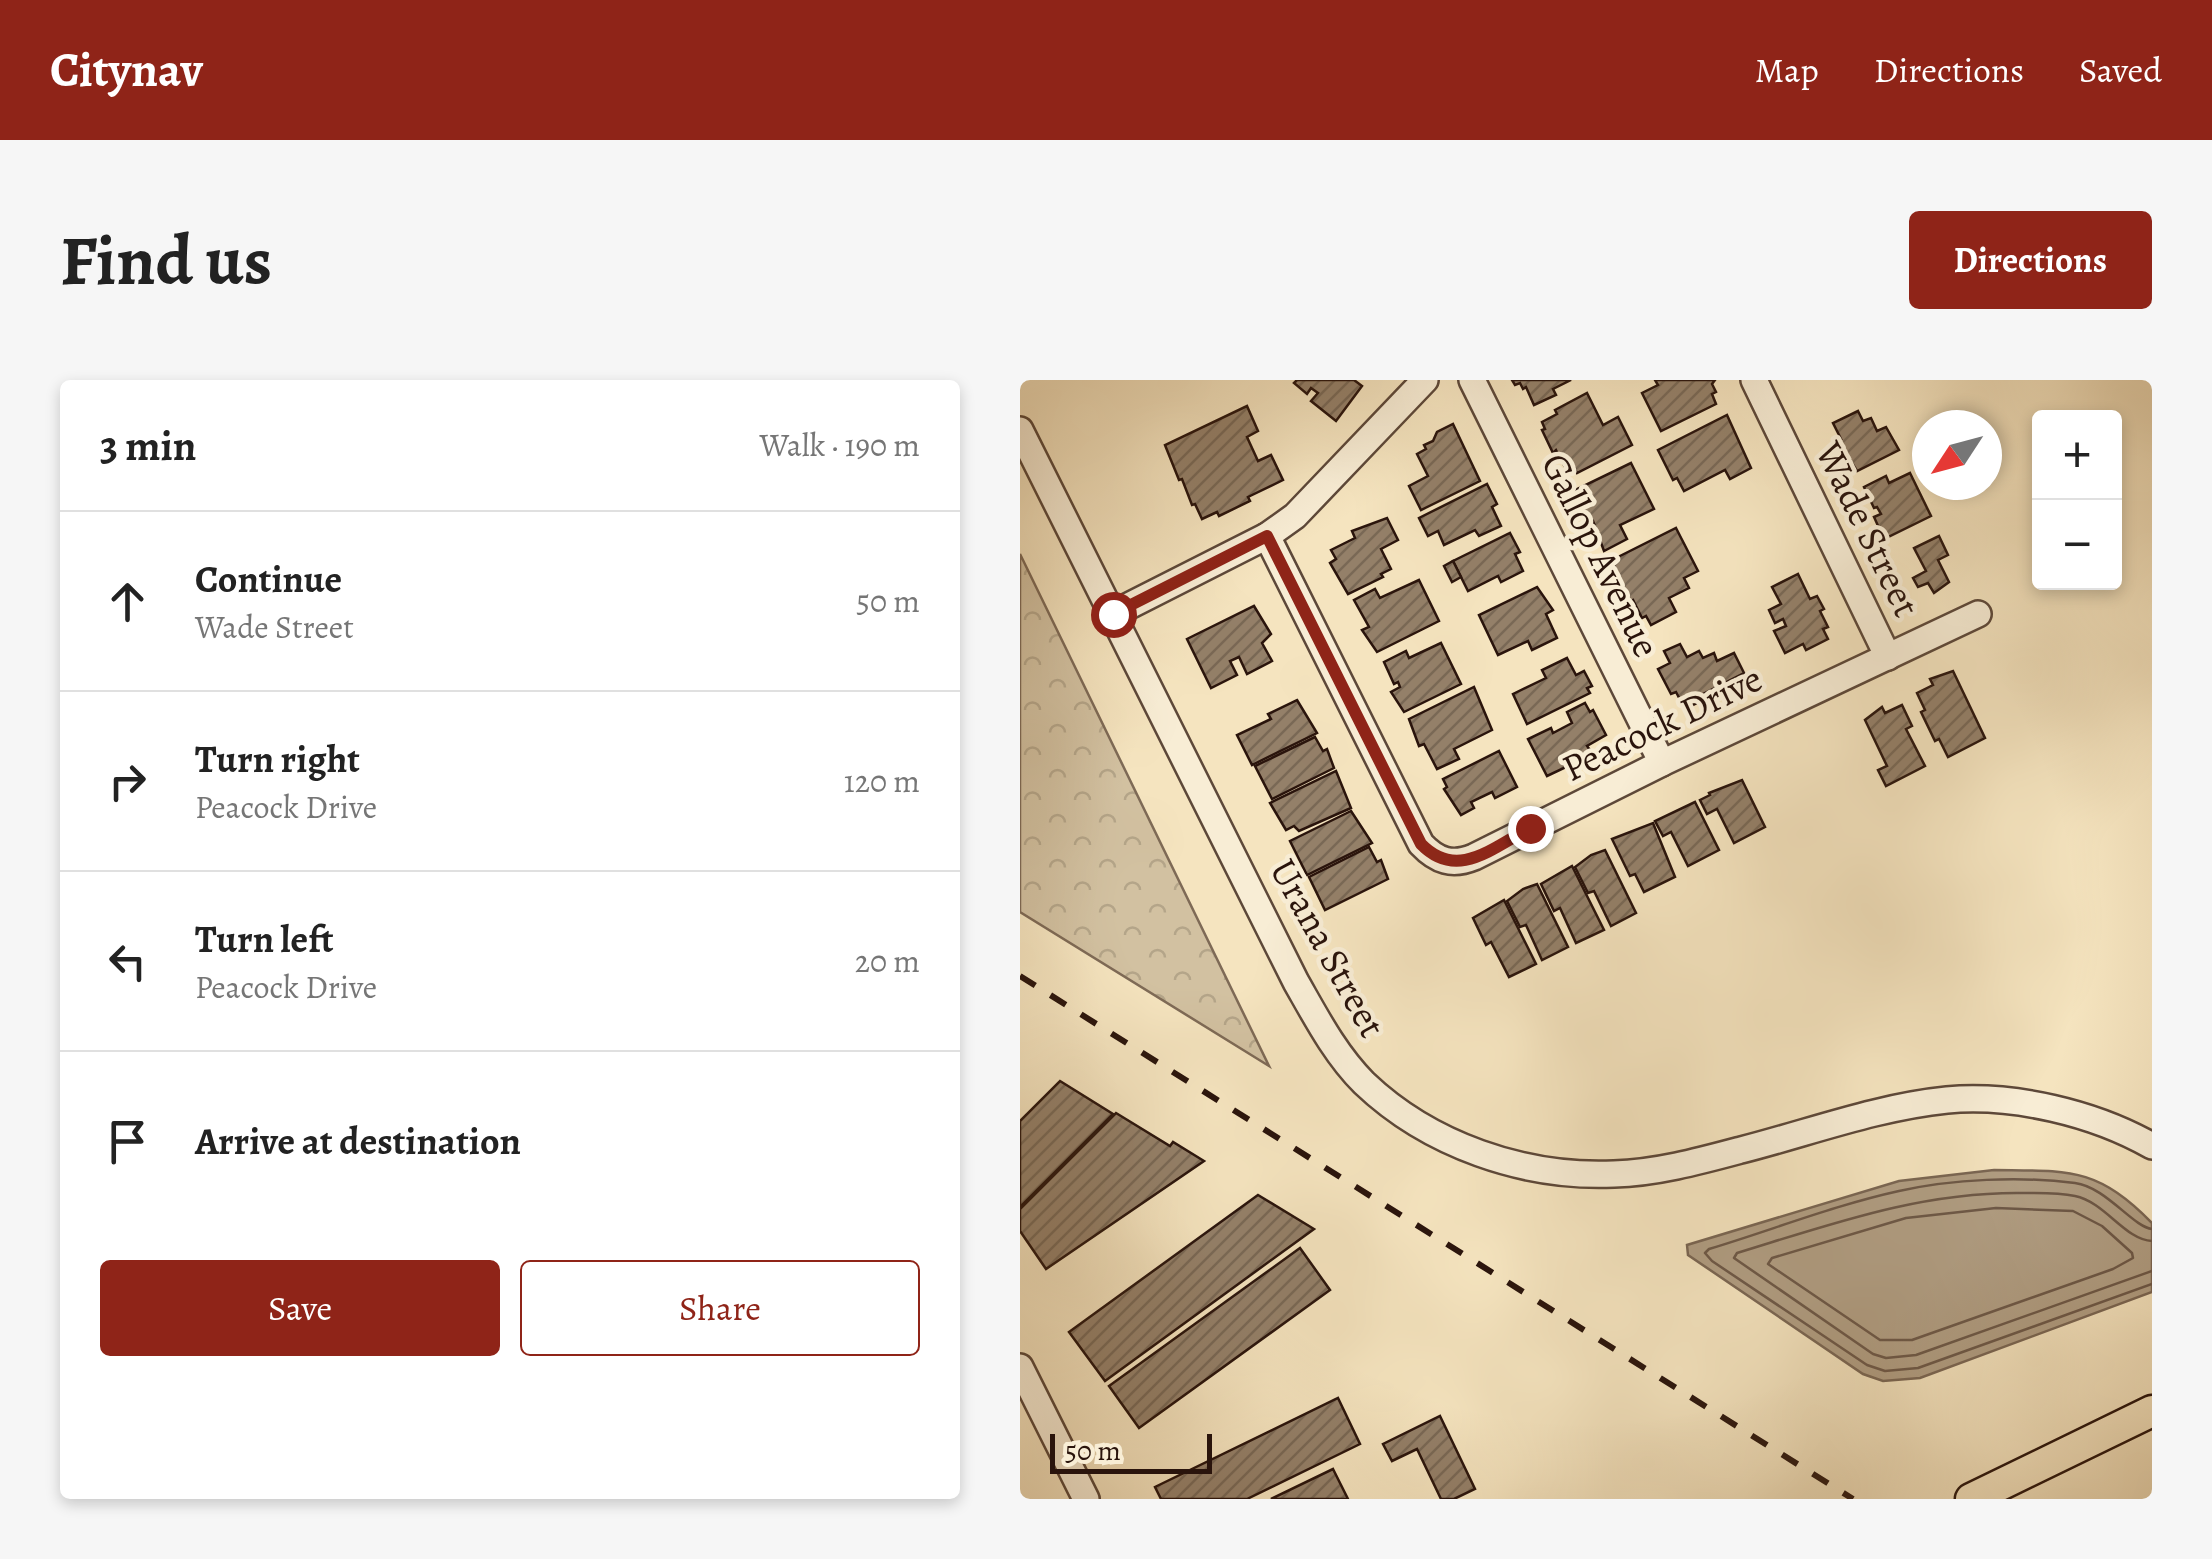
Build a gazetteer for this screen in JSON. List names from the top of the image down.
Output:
{
  "streets": {
    "street": [
      "Wade Street",
      "Gallop Avenue",
      "Peacock Drive",
      "Urana Street"
    ]
  },
  "crossings": [
    ["Wade Street", "Peacock Drive"],
    ["Gallop Avenue", "Peacock Drive"]
  ],
  "scale_bar": "50 m",
  "north": "bottom left",
  "page": {
    "header": "Citynav",
    "nav": ["Map", "Directions", "Saved"],
    "buttons": [
      "Directions",
      ["Save", "Share"]
    ],
    "title": "Find us",
    "heading": ["3 min", "Walk · 190 m"],
    "map_buttons": ["+", "−"],
    "list": [
      ["Continue", "Wade Street", "50 m"],
      ["Turn right", "Peacock Drive", "120 m"],
      ["Turn left", "Peacock Drive", "20 m"],
      "Arrive at destination"
    ],
    "scale": "50 m"
  }
}
